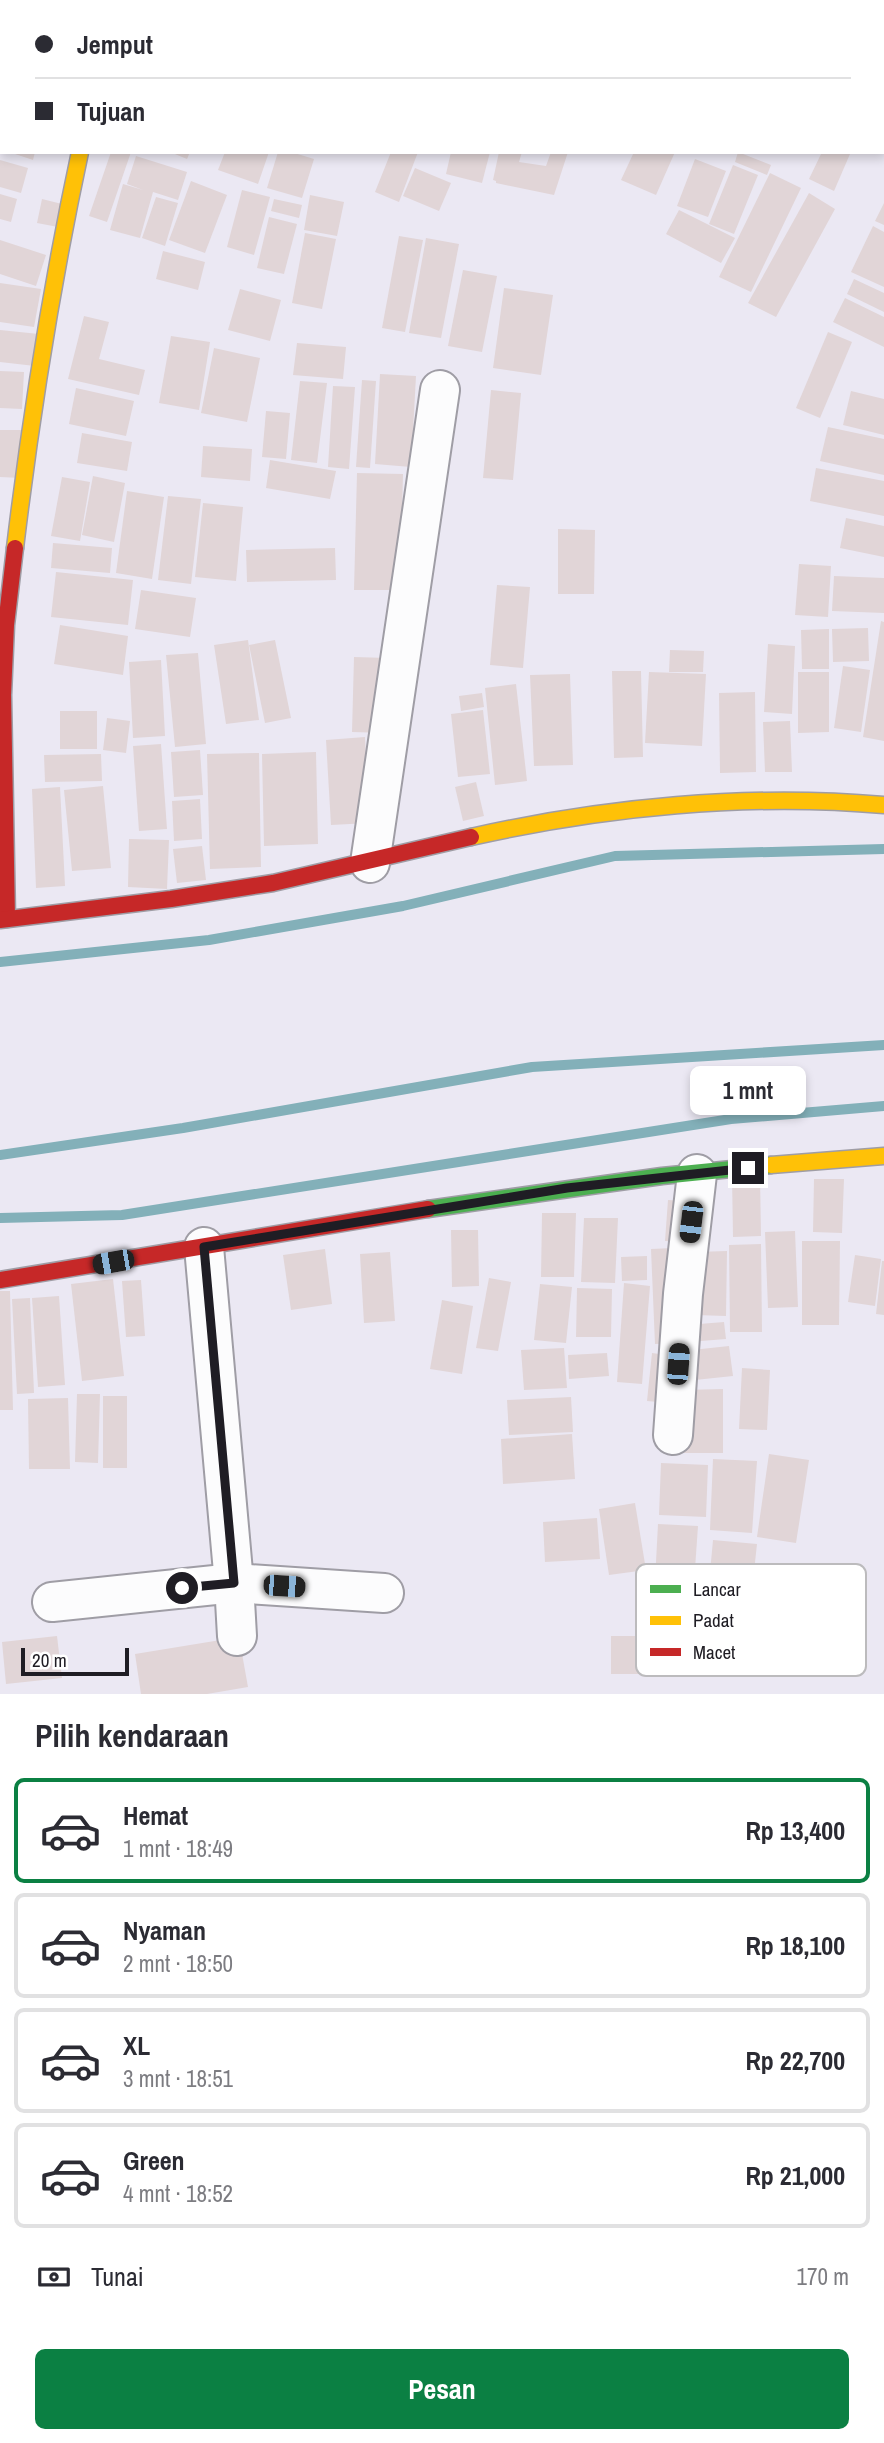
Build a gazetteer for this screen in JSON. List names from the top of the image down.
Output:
{
  "legend": ["Lancar", "Padat", "Macet"],
  "scale_bar": "20 m",
  "page": {
    "banner": ["Jemput", "Tujuan"],
    "bubble": "1 mnt",
    "scale": "20 m",
    "heading": "Pilih kendaraan",
    "list": [
      {
        "name": "Hemat",
        "note": "1 mnt · 18:49",
        "value": "Rp 13,400"
      },
      {
        "name": "Nyaman",
        "note": "2 mnt · 18:50",
        "value": "Rp 18,100"
      },
      {
        "name": "XL",
        "note": "3 mnt · 18:51",
        "value": "Rp 22,700"
      },
      {
        "name": "Green",
        "note": "4 mnt · 18:52",
        "value": "Rp 21,000"
      }
    ],
    "pay": ["Tunai", "170 m"],
    "buttons": "Pesan"
  }
}
